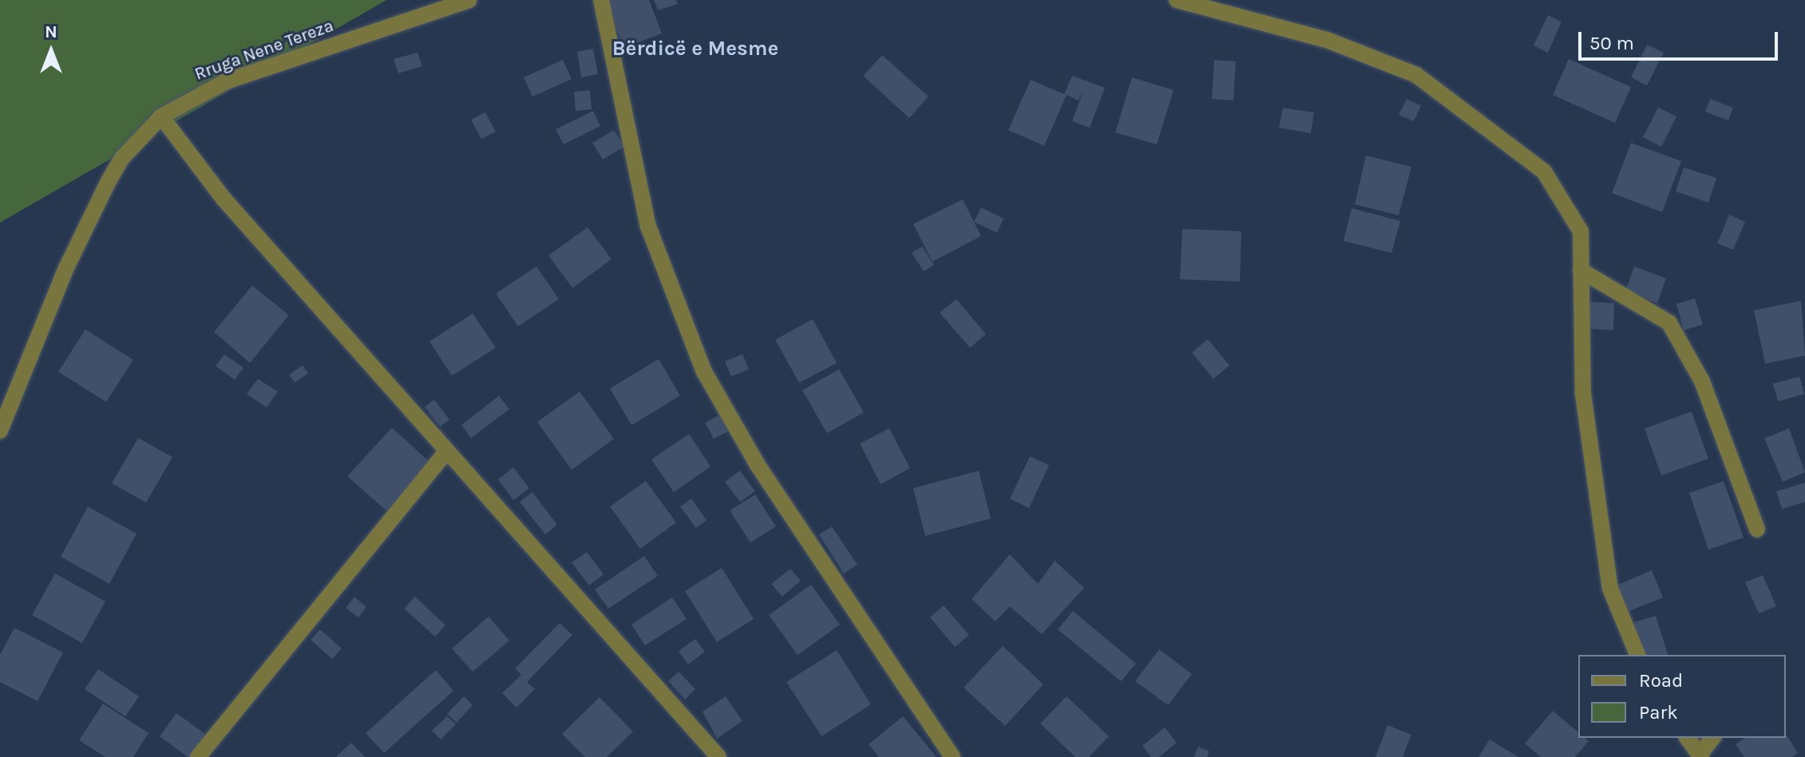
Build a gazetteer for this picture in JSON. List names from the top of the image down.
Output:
{
  "streets": {
    "street": ["Rruga Nene Tereza"]
  },
  "districts": ["Bërdicë e Mesme"],
  "legend": ["Road", "Park"],
  "scale_bar": "50 m",
  "north": "top"
}
